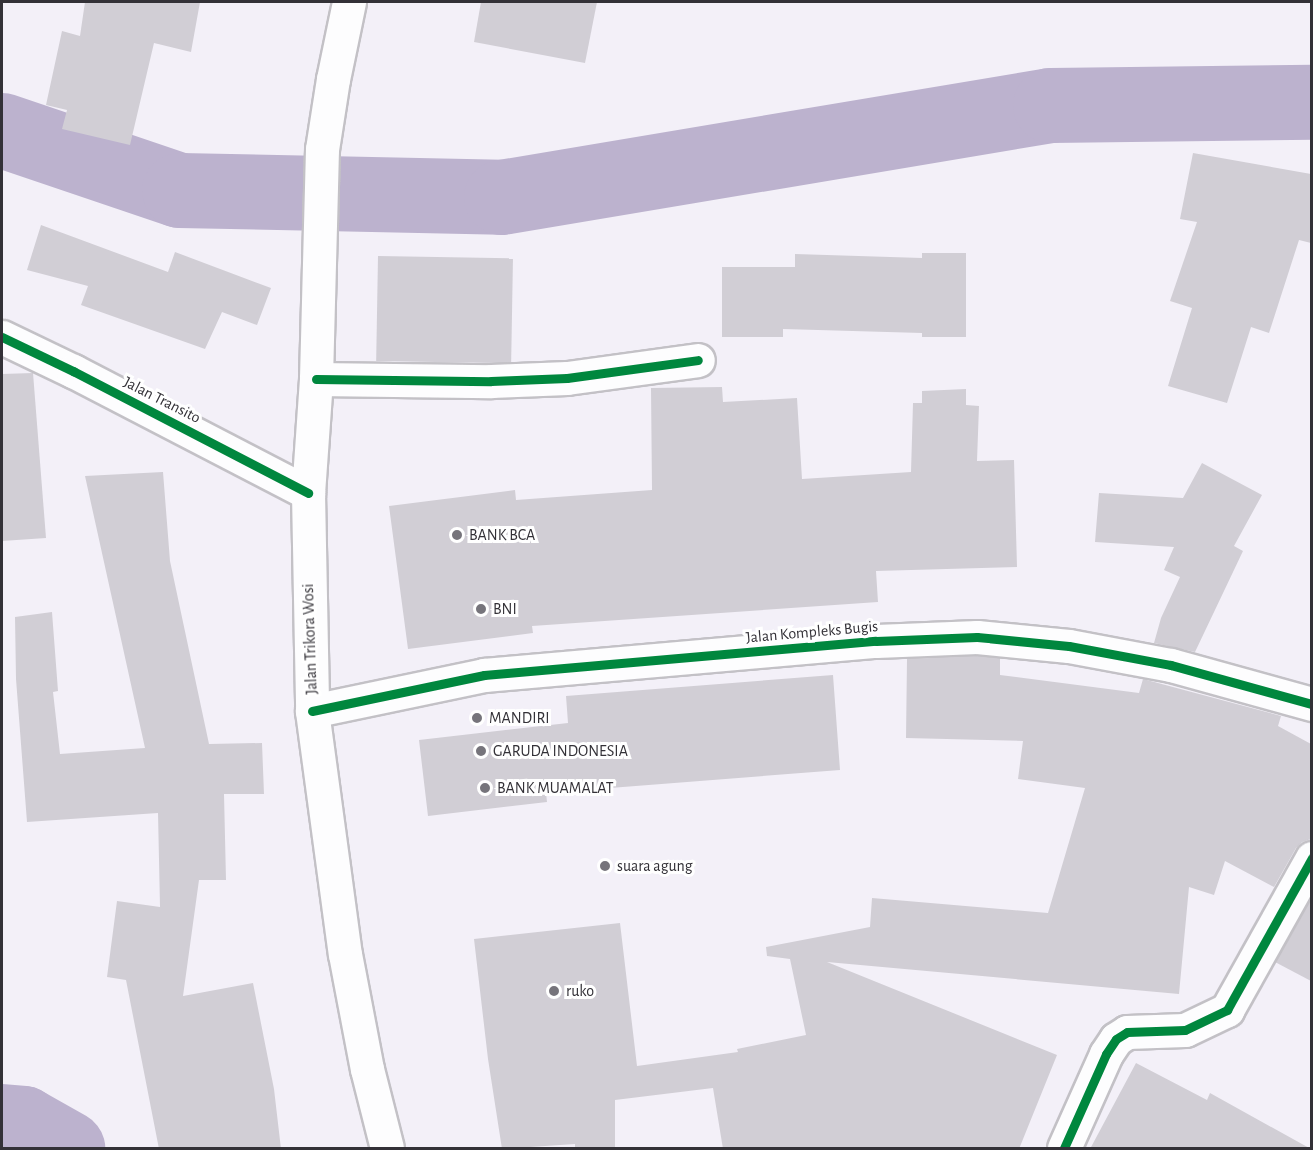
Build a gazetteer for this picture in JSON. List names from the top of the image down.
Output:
{
  "streets": {
    "main road": ["Jalan Transito", "Jalan Kompleks Bugis", "Jalan Trikora Wosi"]
  },
  "crossings": [
    ["Jalan Transito", "Jalan Trikora Wosi"],
    ["Jalan Kompleks Bugis", "Jalan Trikora Wosi"]
  ],
  "places": [
    "BANK BCA",
    "BNI",
    "MANDIRI",
    "GARUDA INDONESIA",
    "BANK MUAMALAT",
    "suara agung",
    "ruko"
  ]
}
